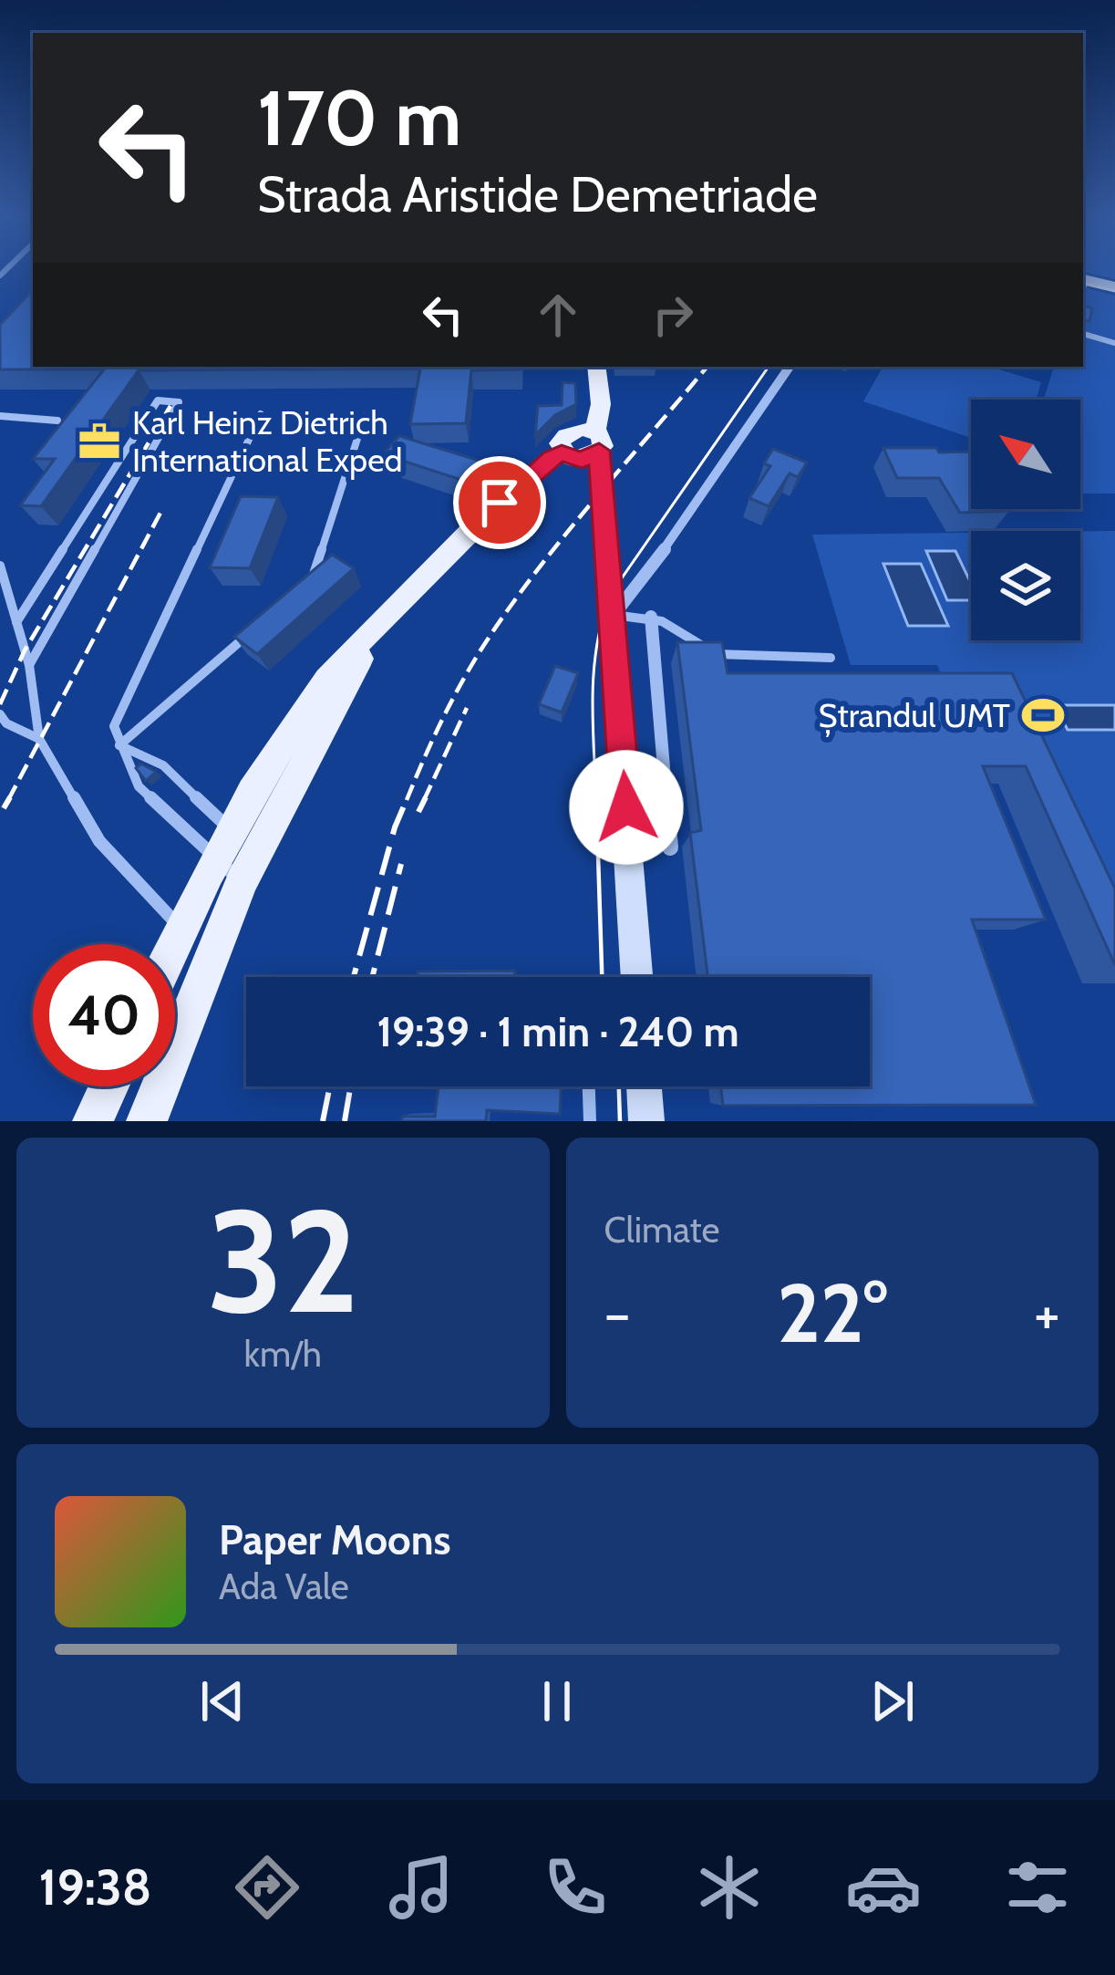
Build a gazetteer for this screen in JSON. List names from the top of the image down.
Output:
{
  "places": {
    "office": ["Karl Heinz Dietrich International Exped"],
    "sports": ["Ștrandul UMT"]
  },
  "north": "top left",
  "page": {
    "turn": ["170 m", "Strada Aristide Demetriade"],
    "limit": "40",
    "trip": "19:39 · 1 min · 240 m",
    "tile": [
      ["32", "km/h"],
      "Climate"
    ],
    "heat": ["−", "22°", "+"],
    "song": ["Paper Moons", "Ada Vale"],
    "tabs": "19:38"
  }
}
